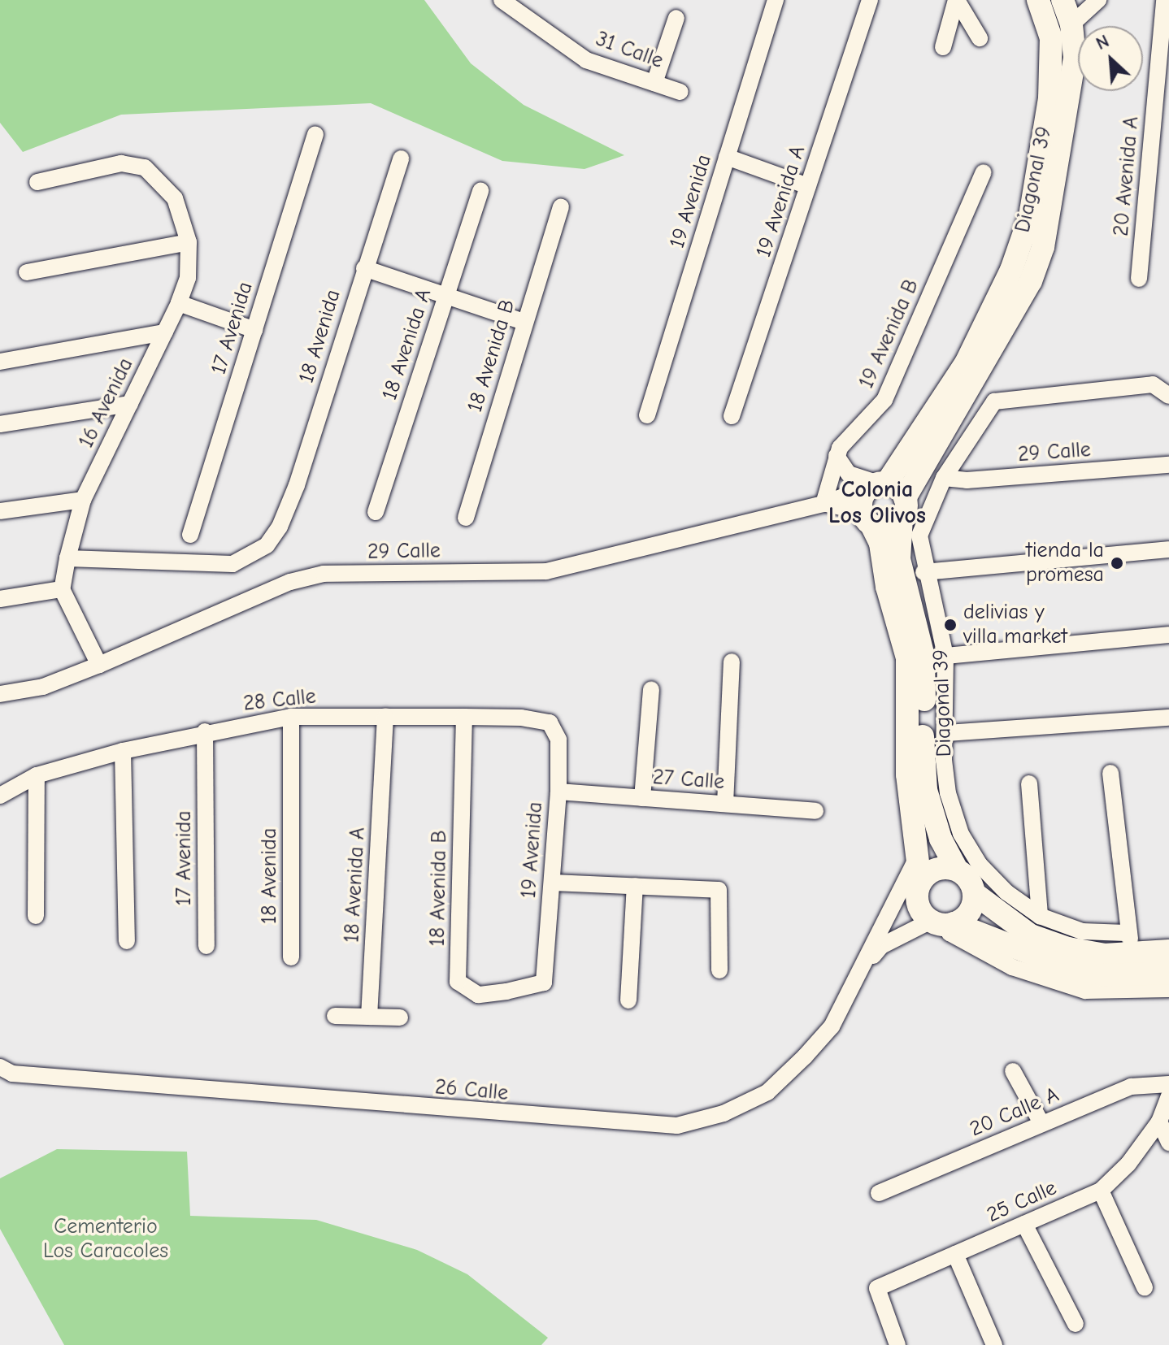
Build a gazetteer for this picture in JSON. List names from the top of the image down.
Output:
{
  "streets": {
    "street": [
      "31 Calle",
      "20 Avenida A",
      "Diagonal 39",
      "19 Avenida",
      "19 Avenida A",
      "17 Avenida",
      "19 Avenida B",
      "18 Avenida",
      "18 Avenida A",
      "18 Avenida B",
      "16 Avenida",
      "29 Calle",
      "28 Calle",
      "27 Calle",
      "26 Calle",
      "20 Calle A",
      "25 Calle"
    ]
  },
  "crossings": [
    ["Diagonal 39", "29 Calle"],
    ["Diagonal 39", "26 Calle"],
    ["19 Avenida", "18 Avenida B"],
    ["19 Avenida", "28 Calle"],
    ["19 Avenida", "27 Calle"],
    ["17 Avenida", "28 Calle"],
    ["19 Avenida B", "29 Calle"],
    ["18 Avenida", "16 Avenida"],
    ["18 Avenida", "28 Calle"],
    ["18 Avenida A", "28 Calle"],
    ["18 Avenida B", "28 Calle"]
  ],
  "districts": ["Colonia Los Olivos"],
  "parks": ["Cementerio Los Caracoles"],
  "places": ["tienda la promesa", "delivias y villa market"],
  "north": "top left"
}
